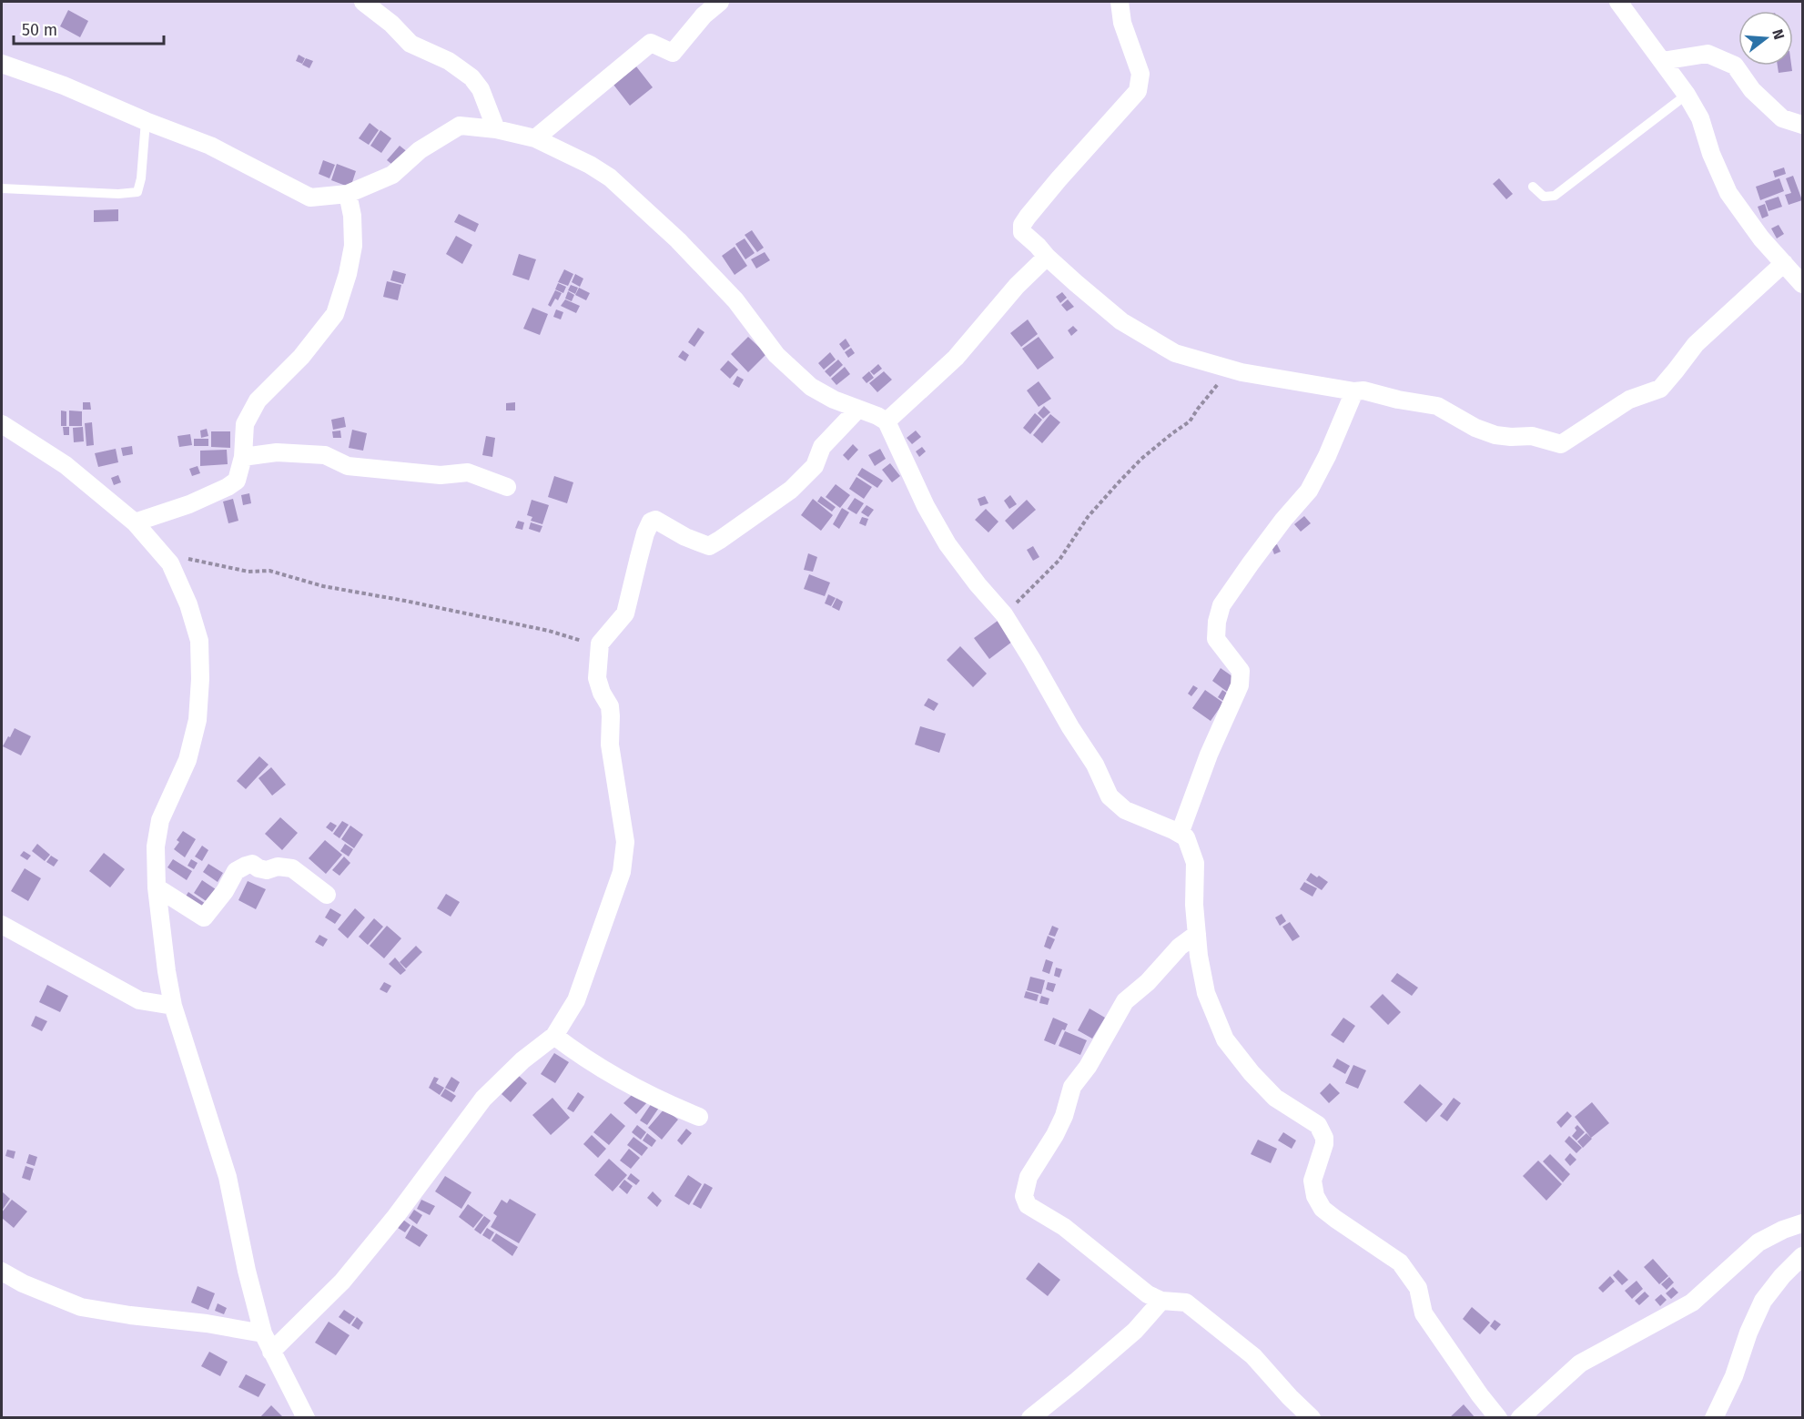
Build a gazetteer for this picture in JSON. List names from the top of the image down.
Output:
{
  "scale_bar": "50 m",
  "north": "right"
}
